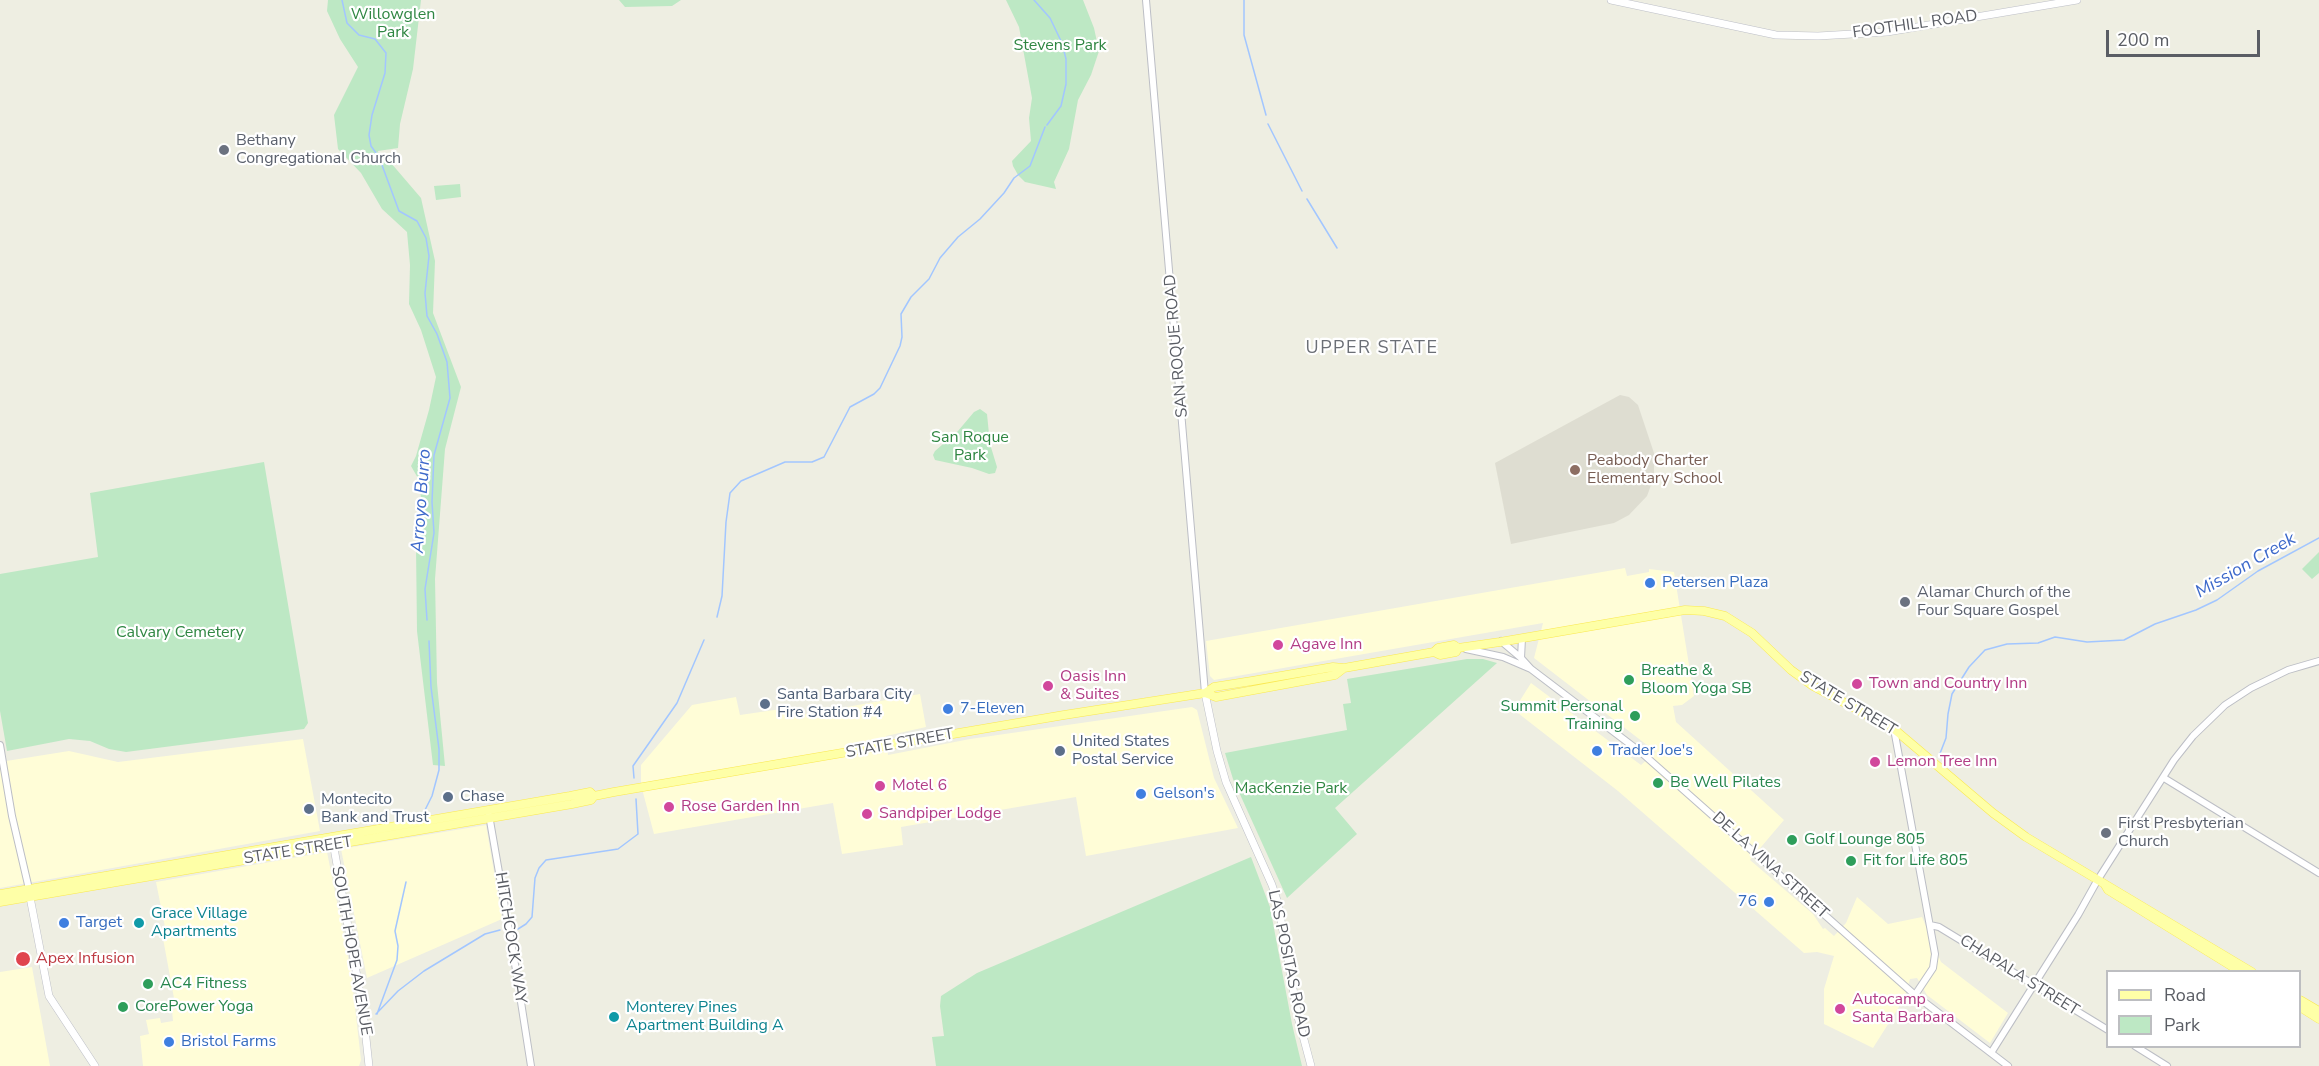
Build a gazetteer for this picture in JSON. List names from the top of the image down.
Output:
{
  "streets": {
    "main road": [
      "FOOTHILL ROAD",
      "STATE STREET",
      "SOUTH HOPE AVENUE",
      "LAS POSITAS ROAD"
    ],
    "street": [
      "SAN ROQUE ROAD",
      "DE LA VINA STREET",
      "HITCHCOCK WAY",
      "CHAPALA STREET"
    ]
  },
  "crossings": [
    ["SAN ROQUE ROAD", "STATE STREET"],
    ["SAN ROQUE ROAD", "LAS POSITAS ROAD"],
    ["STATE STREET", "DE LA VINA STREET"],
    ["STATE STREET", "HITCHCOCK WAY"],
    ["STATE STREET", "SOUTH HOPE AVENUE"],
    ["STATE STREET", "LAS POSITAS ROAD"]
  ],
  "districts": ["UPPER STATE"],
  "water": ["Arroyo Burro", "Mission Creek"],
  "parks": [
    "Willowglen Park",
    "Stevens Park",
    "San Roque Park",
    "Calvary Cemetery",
    "MacKenzie Park"
  ],
  "places": [
    "Bethany Congregational Church",
    "Peabody Charter Elementary School",
    "Petersen Plaza",
    "Alamar Church of the Four Square Gospel",
    "Agave Inn",
    "Breathe & Bloom Yoga SB",
    "Town and Country Inn",
    "Oasis Inn & Suites",
    "Santa Barbara City Fire Station #4",
    "7-Eleven",
    "Summit Personal Training",
    "United States Postal Service",
    "Trader Joe's",
    "Lemon Tree Inn",
    "Be Well Pilates",
    "Motel 6",
    "Gelson's",
    "Chase",
    "Rose Garden Inn",
    "Montecito Bank and Trust",
    "Sandpiper Lodge",
    "First Presbyterian Church",
    "Golf Lounge 805",
    "Fit for Life 805",
    "76",
    "Target",
    "Grace Village Apartments",
    "Apex Infusion",
    "AC4 Fitness",
    "CorePower Yoga",
    "Autocamp Santa Barbara",
    "Monterey Pines Apartment Building A",
    "Bristol Farms"
  ],
  "legend": ["Road", "Park"],
  "scale_bar": "200 m"
}
